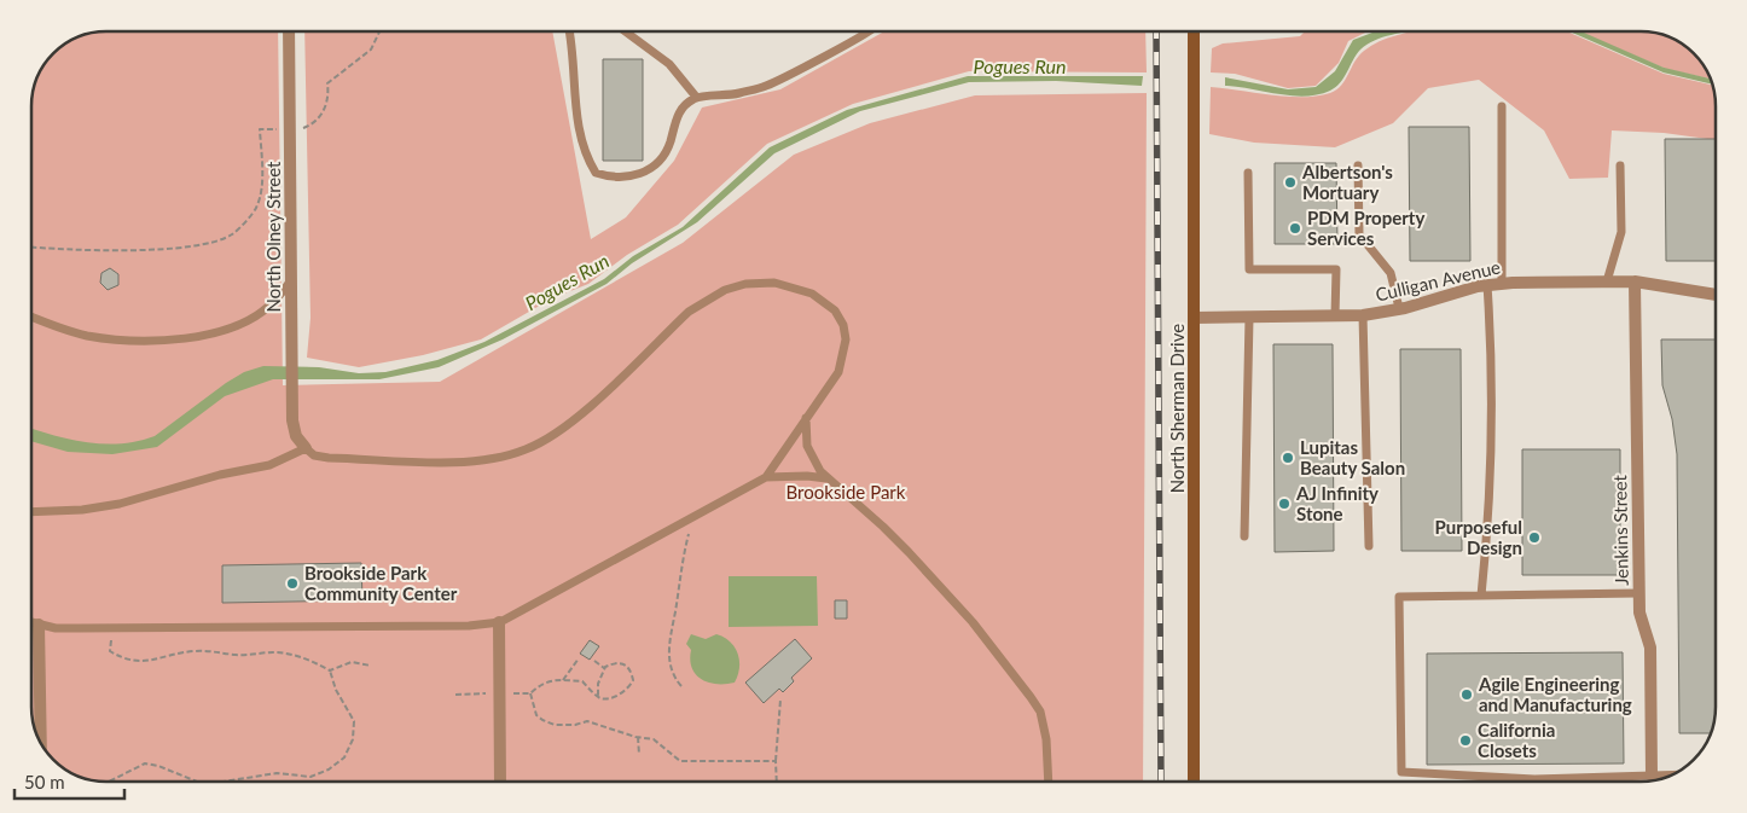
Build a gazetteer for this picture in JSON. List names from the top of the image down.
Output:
{
  "streets": {
    "main road": ["North Sherman Drive"],
    "street": ["North Olney Street", "Culligan Avenue", "Jenkins Street"]
  },
  "crossings": [
    ["Culligan Avenue", "North Sherman Drive"],
    ["Culligan Avenue", "Jenkins Street"]
  ],
  "water": ["Pogues Run"],
  "parks": ["Brookside Park"],
  "places": [
    "Albertson's Mortuary",
    "PDM Property Services",
    "Lupitas Beauty Salon",
    "AJ Infinity Stone",
    "Purposeful Design",
    "Brookside Park Community Center",
    "Agile Engineering and Manufacturing",
    "California Closets"
  ],
  "scale_bar": "50 m"
}
